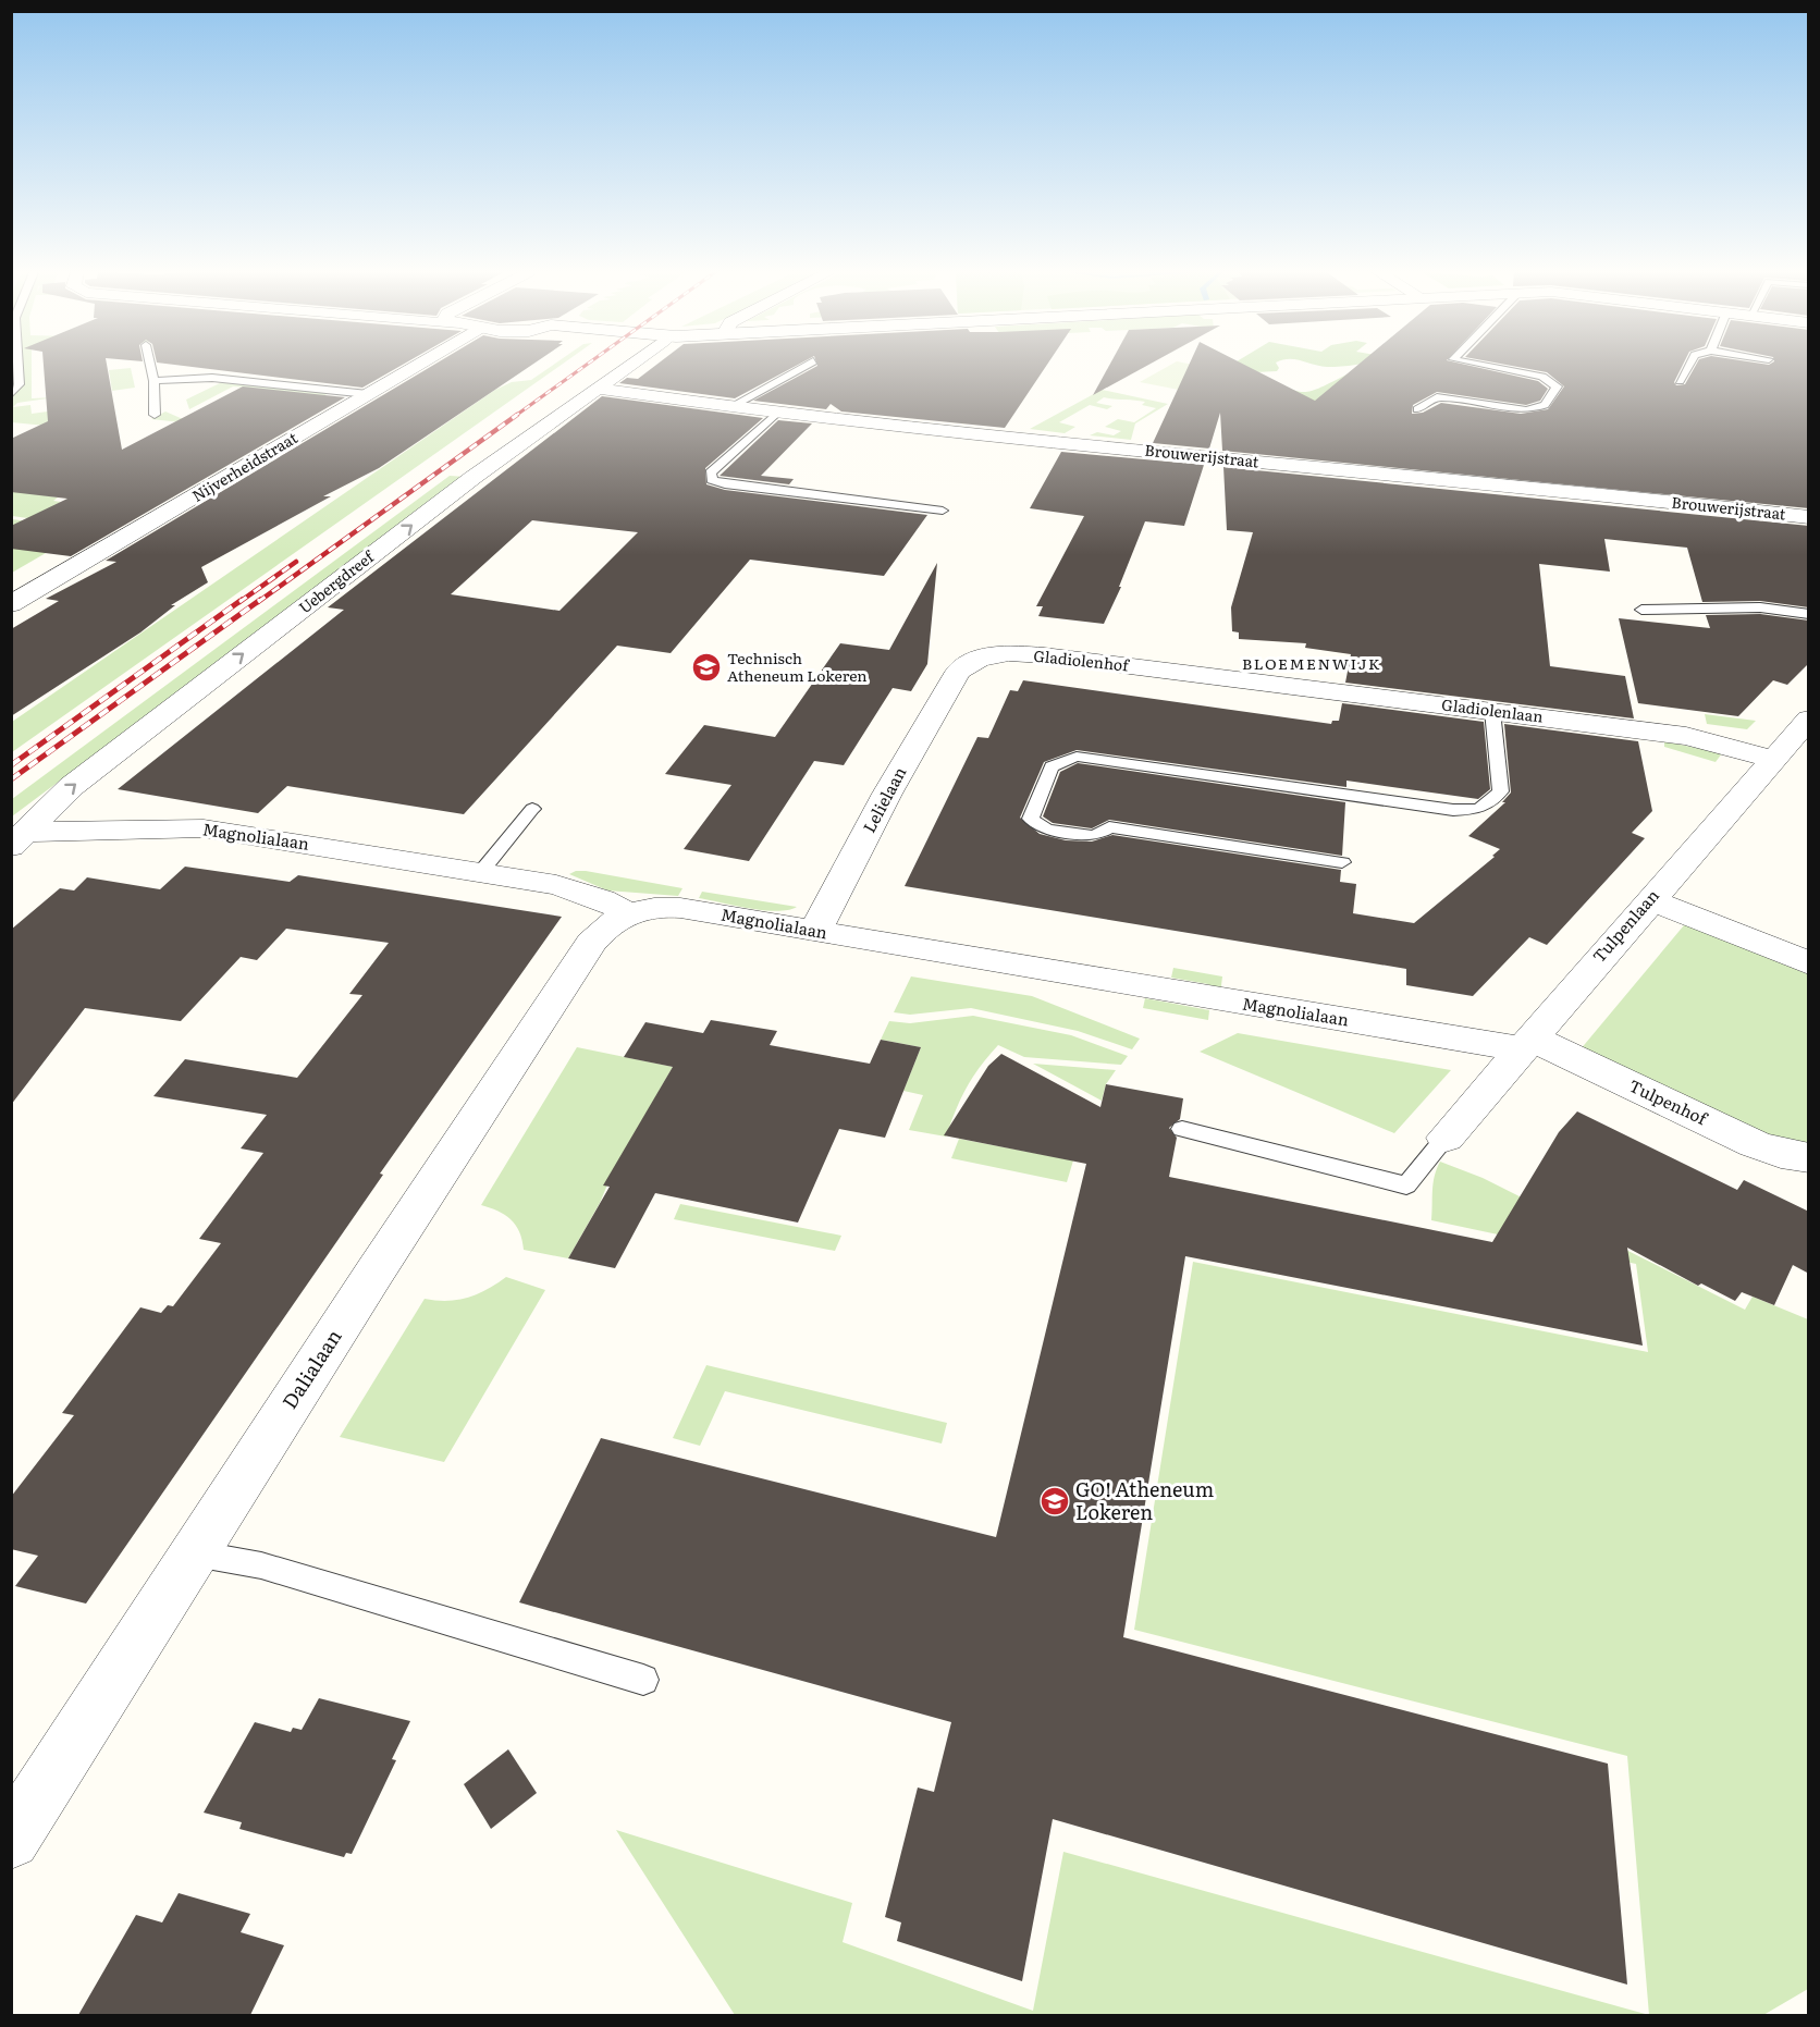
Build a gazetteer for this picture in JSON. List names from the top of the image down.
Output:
{
  "streets": {
    "street": [
      "Brouwerijstraat",
      "Nijverheidstraat",
      "Uebergdreef",
      "Gladiolenhof",
      "Gladiolenlaan",
      "Lelielaan",
      "Magnolialaan",
      "Tulpenlaan",
      "Tulpenhof",
      "Dalialaan"
    ]
  },
  "crossings": [
    ["Brouwerijstraat", "Uebergdreef"],
    ["Uebergdreef", "Magnolialaan"],
    ["Gladiolenhof", "Gladiolenlaan"],
    ["Gladiolenhof", "Lelielaan"],
    ["Gladiolenlaan", "Tulpenlaan"],
    ["Lelielaan", "Magnolialaan"],
    ["Magnolialaan", "Tulpenlaan"],
    ["Magnolialaan", "Tulpenhof"],
    ["Magnolialaan", "Dalialaan"],
    ["Tulpenlaan", "Tulpenhof"]
  ],
  "one_way": ["Uebergdreef"],
  "districts": ["BLOEMENWIJK"],
  "places": {
    "school or university": ["Technisch Atheneum Lokeren", "GO! Atheneum Lokeren"]
  }
}
